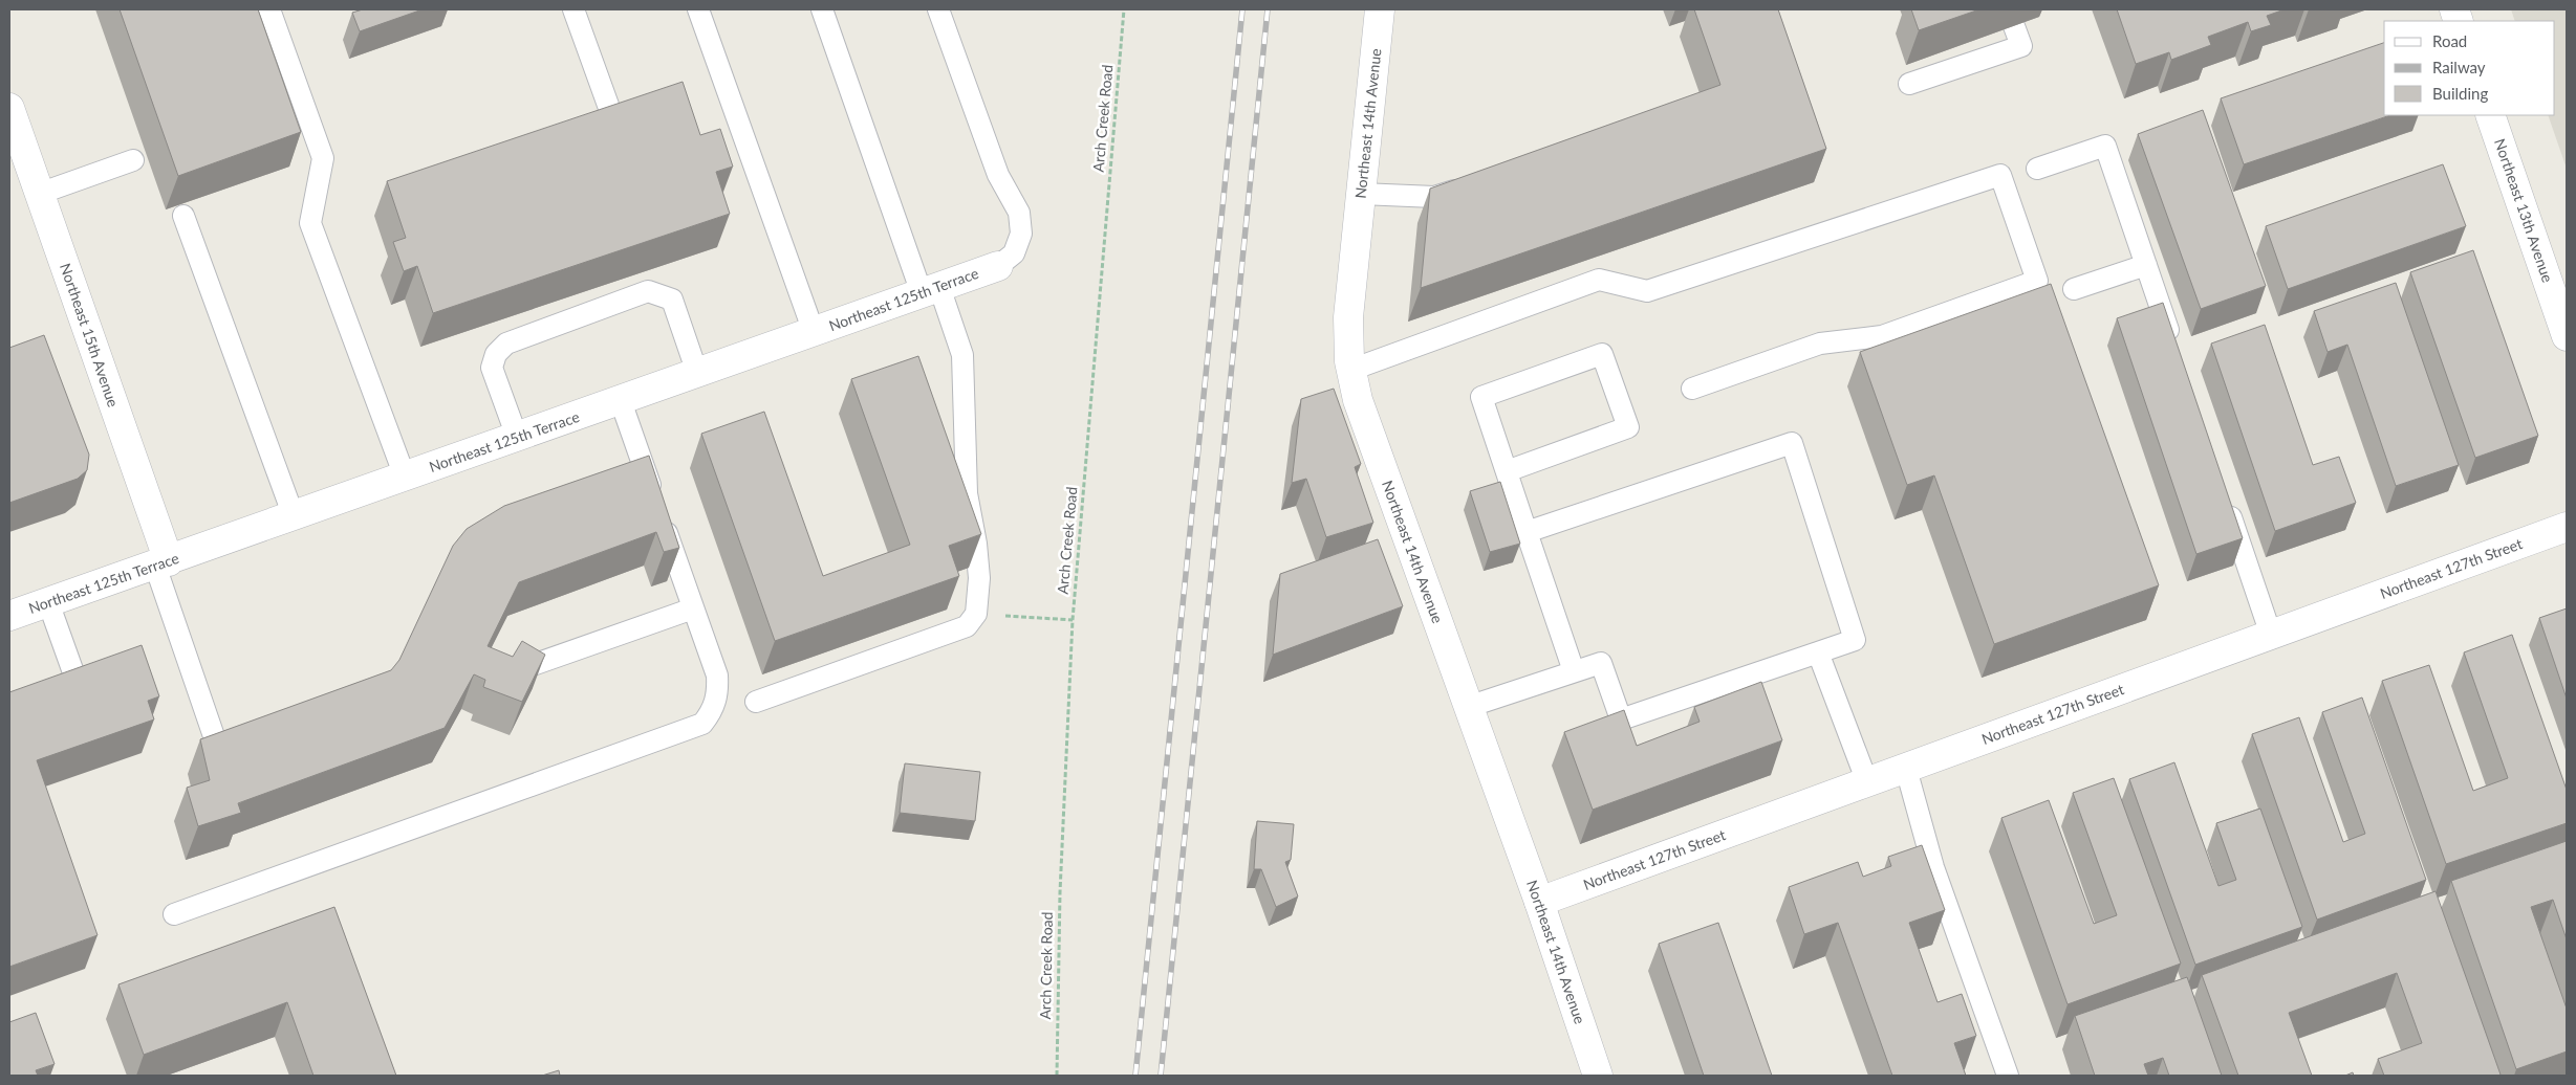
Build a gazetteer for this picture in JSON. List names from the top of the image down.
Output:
{
  "streets": {
    "street": [
      "Northeast 14th Avenue",
      "Northeast 13th Avenue",
      "Northeast 125th Terrace",
      "Northeast 15th Avenue",
      "Northeast 127th Street"
    ],
    "path": ["Arch Creek Road"]
  },
  "crossings": [
    ["Northeast 14th Avenue", "Northeast 127th Street"],
    ["Northeast 125th Terrace", "Northeast 15th Avenue"]
  ],
  "legend": ["Road", "Railway", "Building"]
}
